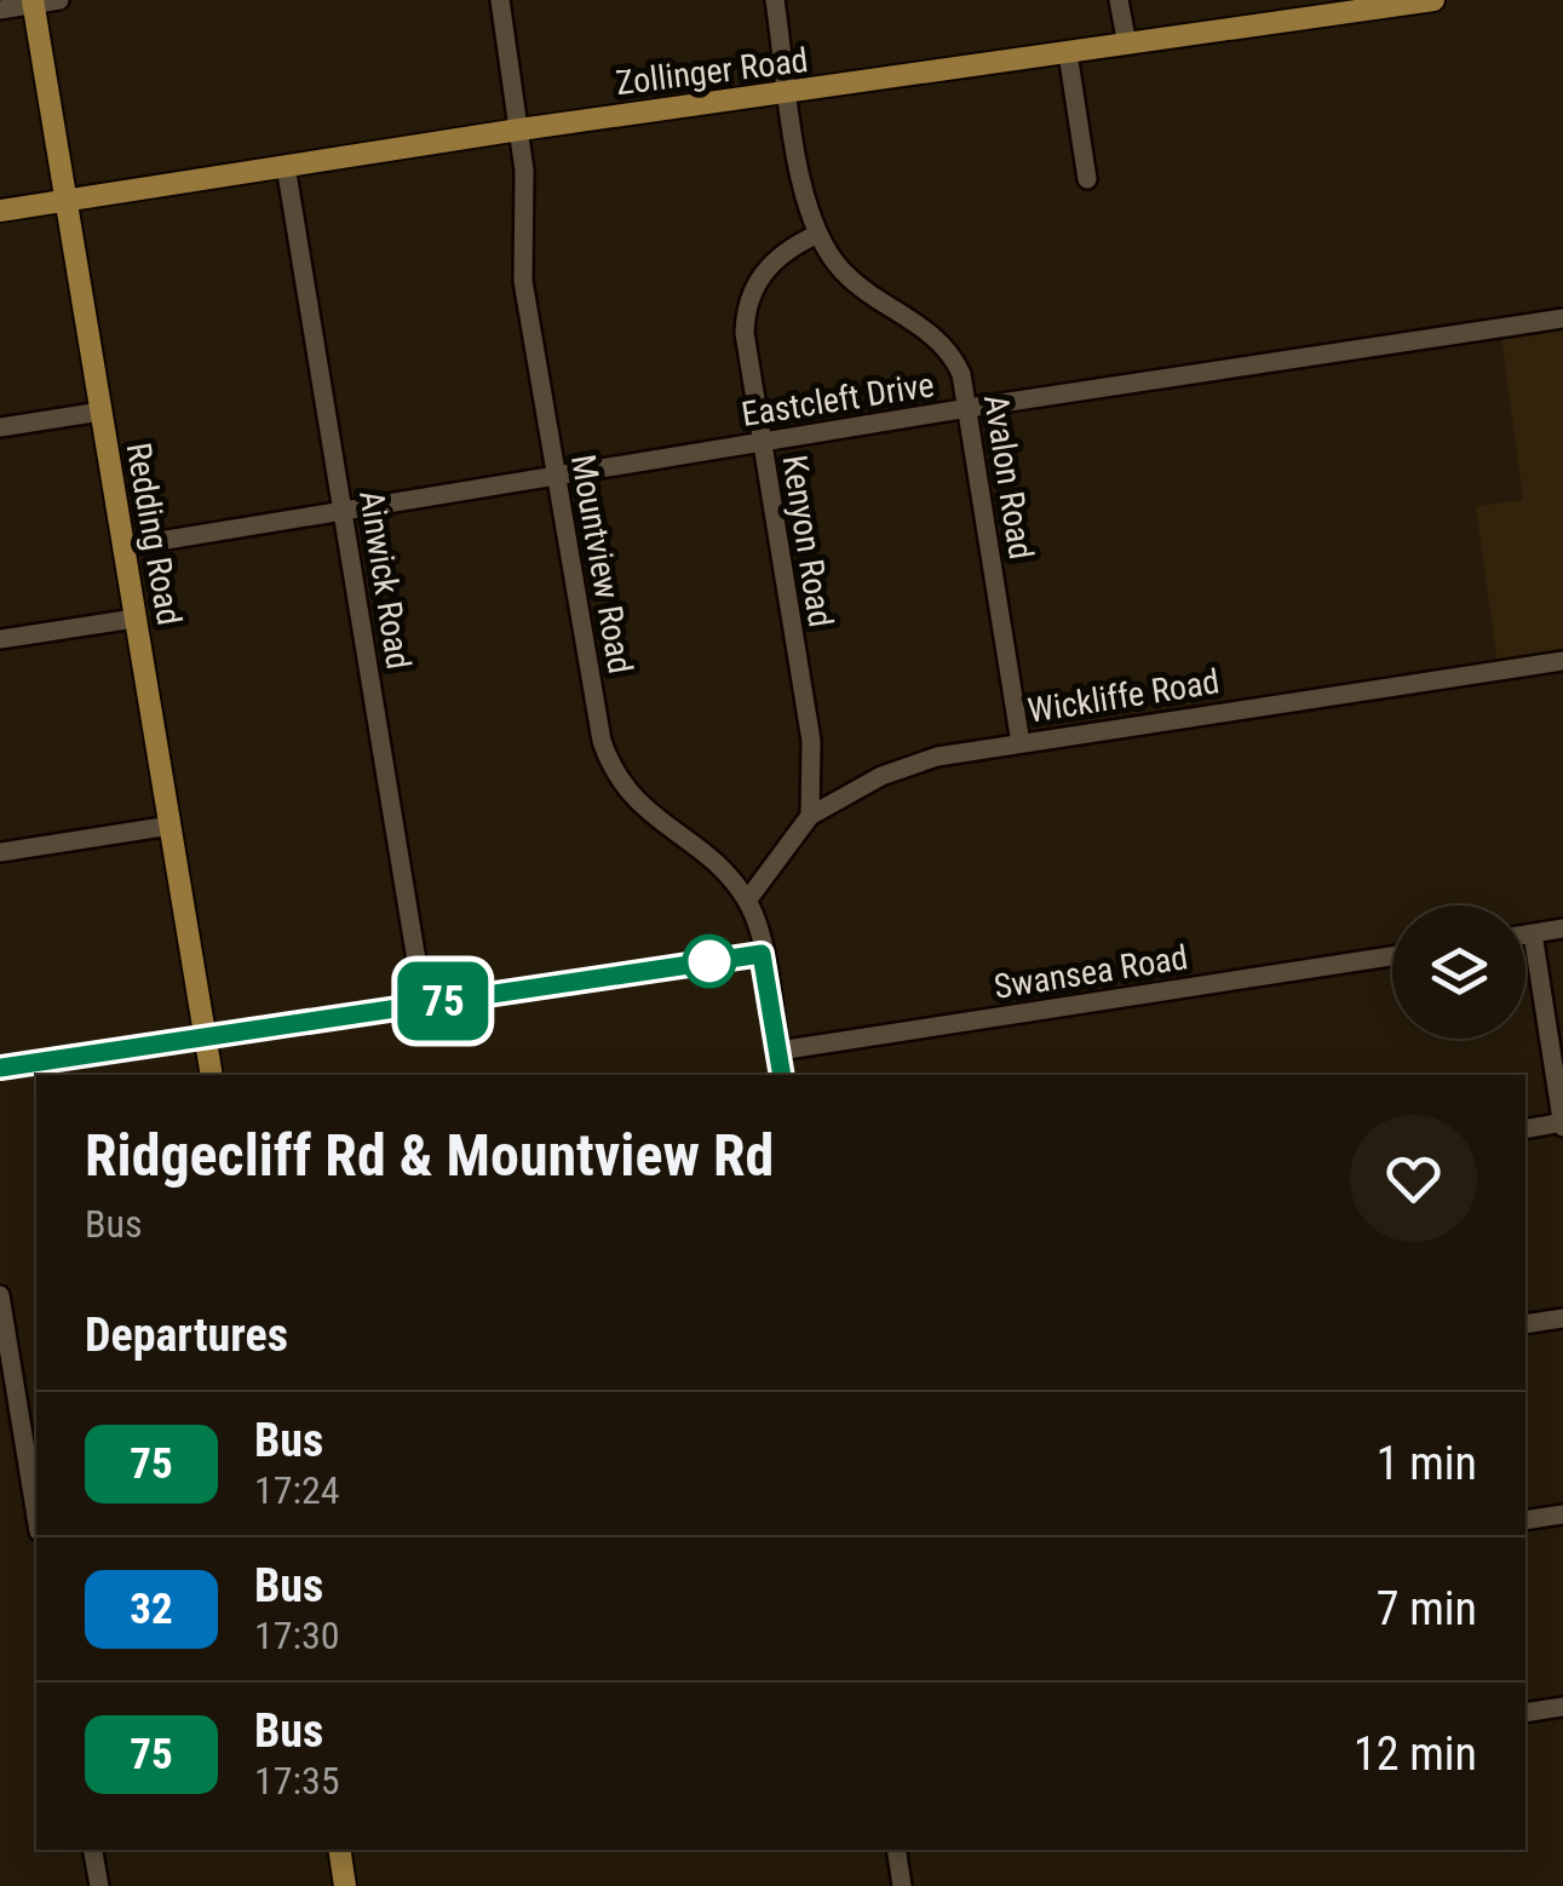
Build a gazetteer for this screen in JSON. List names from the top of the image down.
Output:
{
  "streets": {
    "main road": ["Zollinger Road", "Redding Road"],
    "street": [
      "Eastcleft Drive",
      "Avalon Road",
      "Kenyon Road",
      "Mountview Road",
      "Ainwick Road",
      "Wickliffe Road",
      "Swansea Road"
    ]
  },
  "crossings": [
    ["Zollinger Road", "Avalon Road"],
    ["Zollinger Road", "Redding Road"],
    ["Zollinger Road", "Mountview Road"],
    ["Zollinger Road", "Ainwick Road"],
    ["Eastcleft Drive", "Avalon Road"],
    ["Eastcleft Drive", "Redding Road"],
    ["Eastcleft Drive", "Kenyon Road"],
    ["Eastcleft Drive", "Mountview Road"],
    ["Eastcleft Drive", "Ainwick Road"],
    ["Avalon Road", "Kenyon Road"],
    ["Avalon Road", "Wickliffe Road"],
    ["Kenyon Road", "Wickliffe Road"],
    ["Mountview Road", "Wickliffe Road"],
    ["Mountview Road", "Swansea Road"]
  ],
  "lines": ["bus line 75"],
  "page": {
    "on_map": "75",
    "heading": [
      ["Ridgecliff Rd & Mountview Rd", "Bus"],
      "Departures"
    ],
    "list": [
      {
        "mark": "75",
        "name": "Bus",
        "note": "17:24",
        "value": "1 min"
      },
      {
        "mark": "32",
        "name": "Bus",
        "note": "17:30",
        "value": "7 min"
      },
      {
        "mark": "75",
        "name": "Bus",
        "note": "17:35",
        "value": "12 min"
      }
    ]
  }
}
